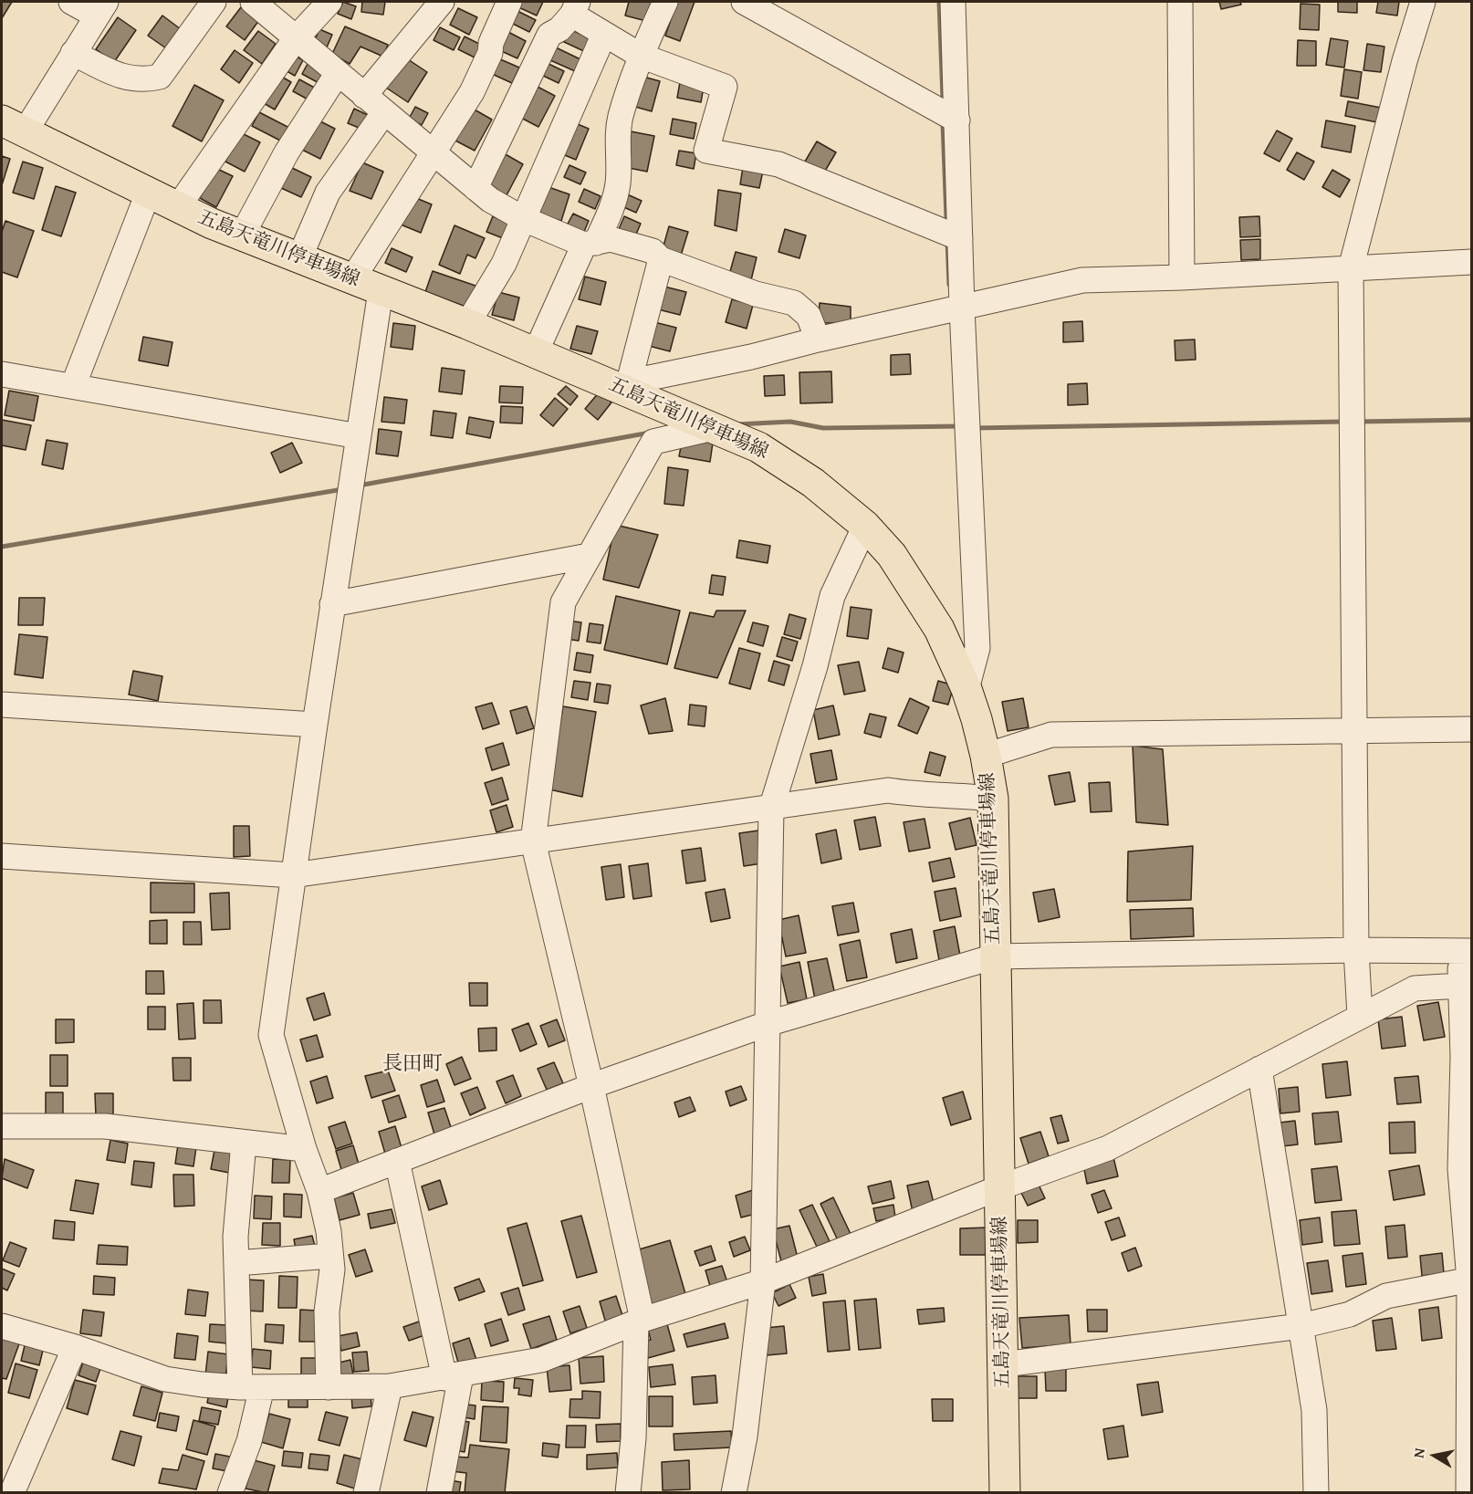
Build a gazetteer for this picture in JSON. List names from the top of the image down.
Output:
{
  "streets": {
    "main road": ["五島天竜川停車場線"]
  },
  "districts": ["長田町"],
  "north": "left"
}
